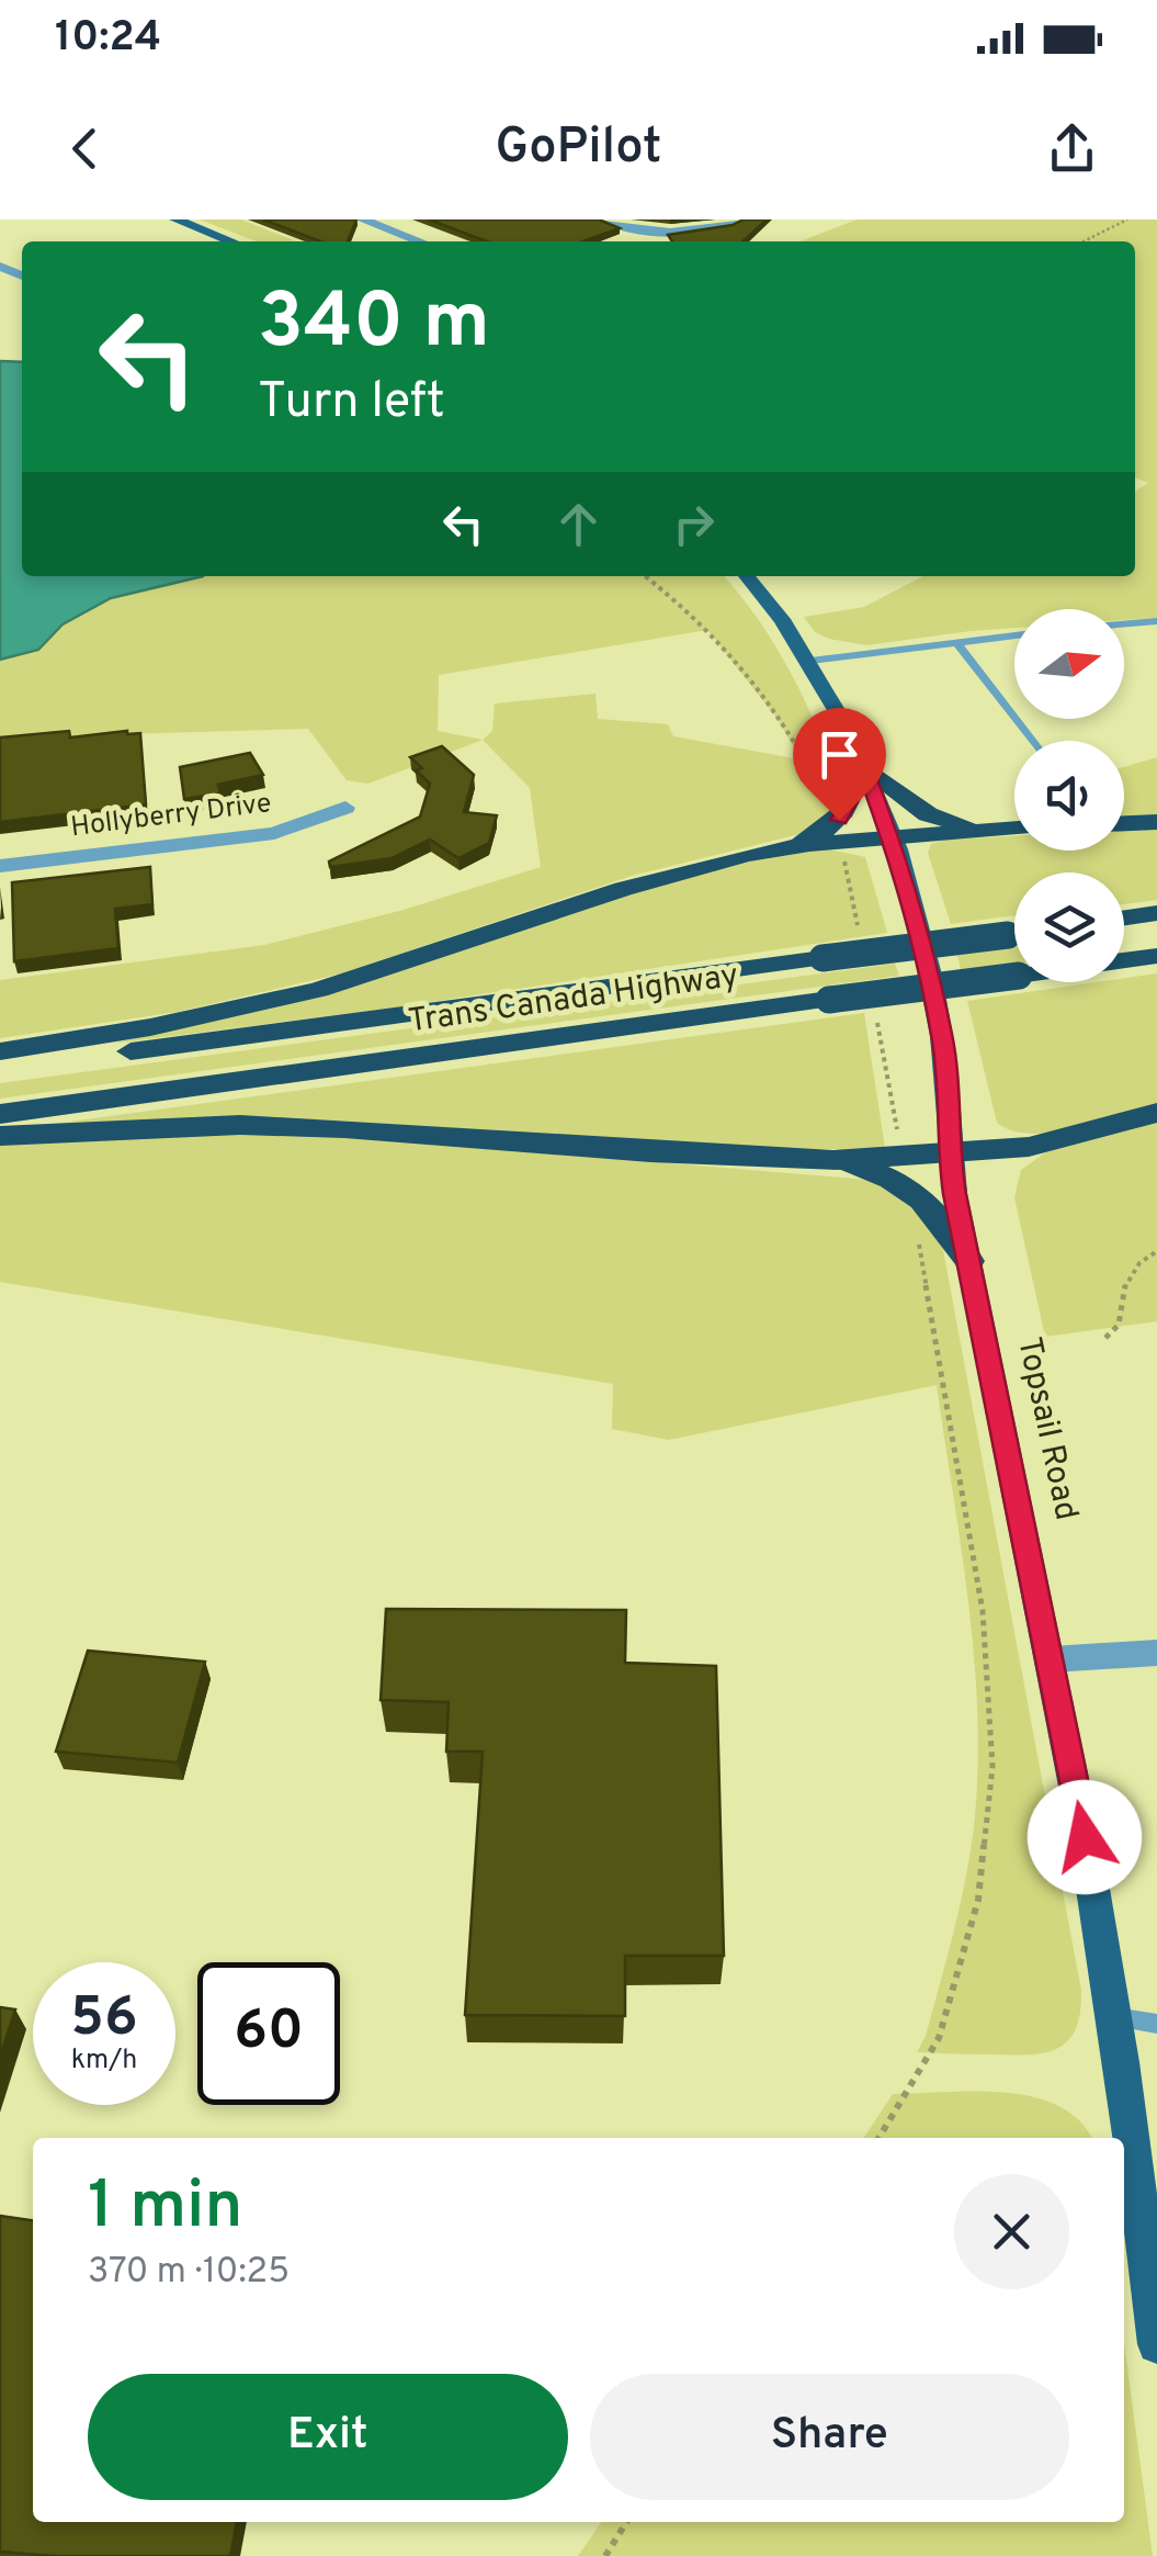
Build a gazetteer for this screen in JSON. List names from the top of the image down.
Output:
{
  "streets": {
    "highway": ["Trans Canada Highway"],
    "main road": ["Topsail Road"],
    "street": ["Hollyberry Drive"]
  },
  "north": "right",
  "page": {
    "status": "10:24",
    "header": "GoPilot",
    "turn": ["340 m", "Turn left"],
    "speed": "56 km/h",
    "limit": "60",
    "heading": ["1 min", "370 m · 10:25"],
    "buttons": ["Exit", "Share"]
  }
}
